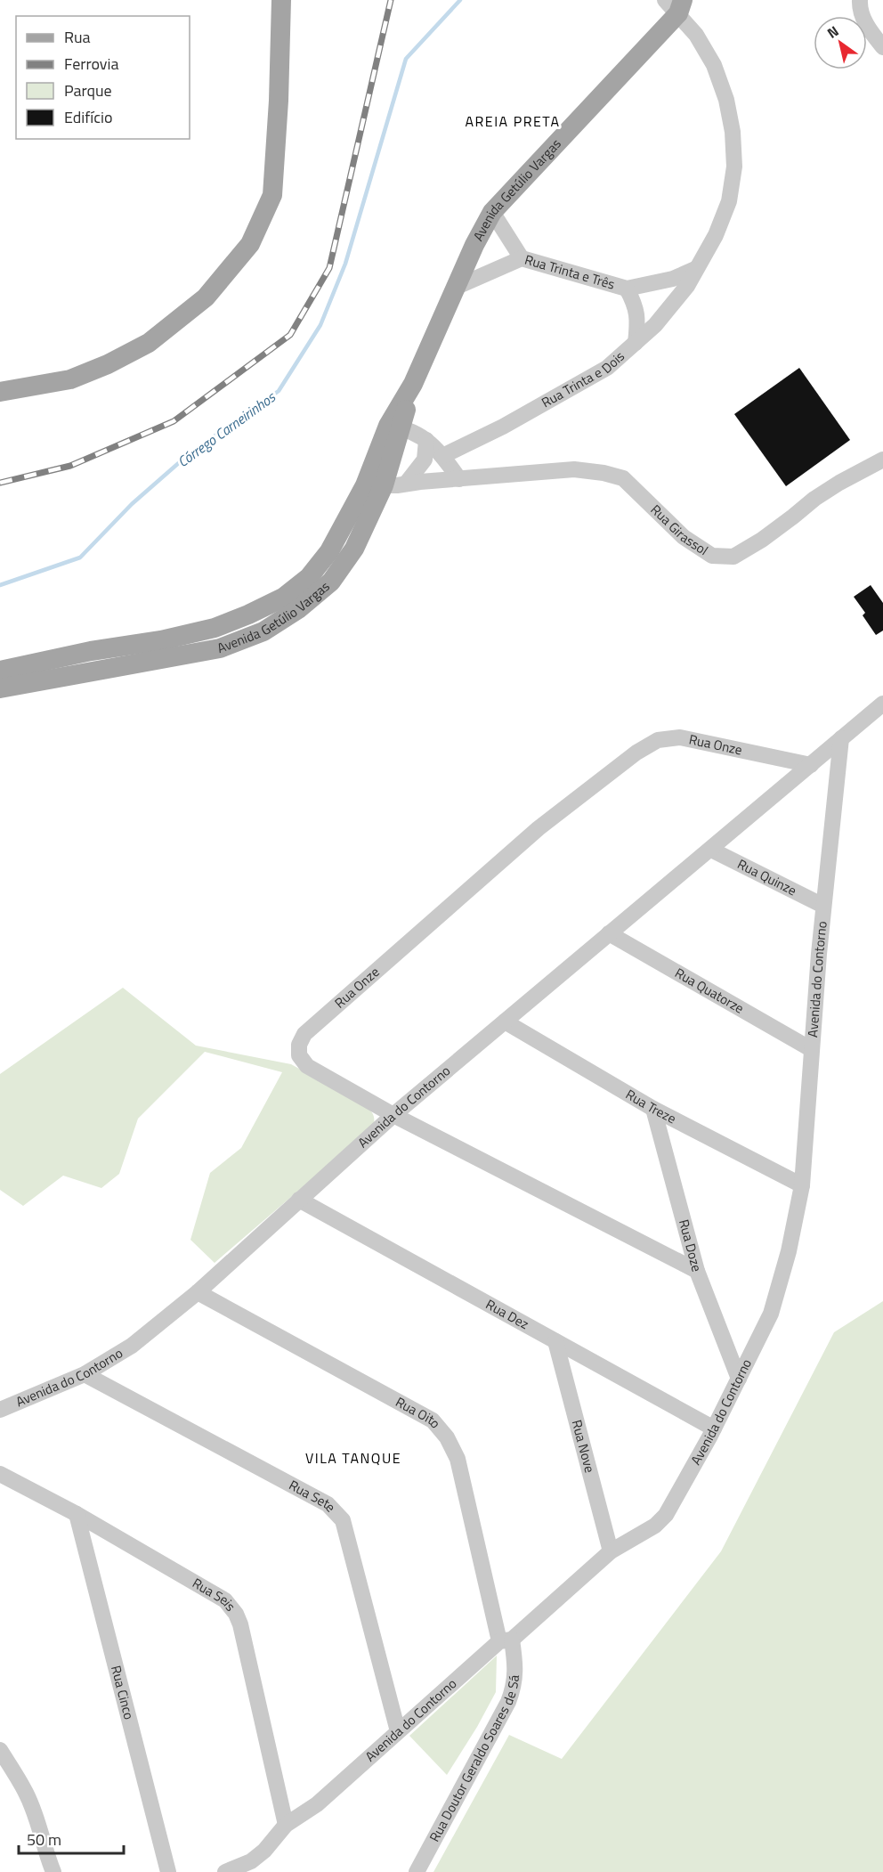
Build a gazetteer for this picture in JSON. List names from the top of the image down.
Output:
{
  "streets": {
    "main road": ["Avenida Getúlio Vargas"],
    "street": [
      "Rua Trinta e Três",
      "Rua Trinta e Dois",
      "Rua Girassol",
      "Rua Onze",
      "Rua Quinze",
      "Avenida do Contorno",
      "Rua Quatorze",
      "Rua Treze",
      "Rua Doze",
      "Rua Dez",
      "Rua Oito",
      "Rua Nove",
      "Rua Sete",
      "Rua Seis",
      "Rua Cinco",
      "Rua Doutor Geraldo Soares de Sá"
    ]
  },
  "crossings": [
    ["Avenida Getúlio Vargas", "Rua Trinta e Três"],
    ["Avenida Getúlio Vargas", "Rua Trinta e Dois"],
    ["Avenida Getúlio Vargas", "Rua Girassol"],
    ["Rua Onze", "Avenida do Contorno"],
    ["Rua Onze", "Rua Doze"],
    ["Rua Quinze", "Avenida do Contorno"],
    ["Avenida do Contorno", "Rua Quatorze"],
    ["Avenida do Contorno", "Rua Treze"],
    ["Avenida do Contorno", "Rua Doze"],
    ["Avenida do Contorno", "Rua Dez"],
    ["Avenida do Contorno", "Rua Oito"],
    ["Avenida do Contorno", "Rua Nove"],
    ["Avenida do Contorno", "Rua Sete"],
    ["Avenida do Contorno", "Rua Seis"],
    ["Avenida do Contorno", "Rua Doutor Geraldo Soares de Sá"],
    ["Rua Treze", "Rua Doze"],
    ["Rua Dez", "Rua Nove"],
    ["Rua Oito", "Rua Doutor Geraldo Soares de Sá"],
    ["Rua Seis", "Rua Cinco"]
  ],
  "districts": ["AREIA PRETA", "VILA TANQUE"],
  "water": ["Córrego Carneirinhos"],
  "legend": [
    "Rua",
    "Ferrovia",
    "Parque",
    "Edifício"
  ],
  "scale_bar": "50 m",
  "north": "top left"
}
